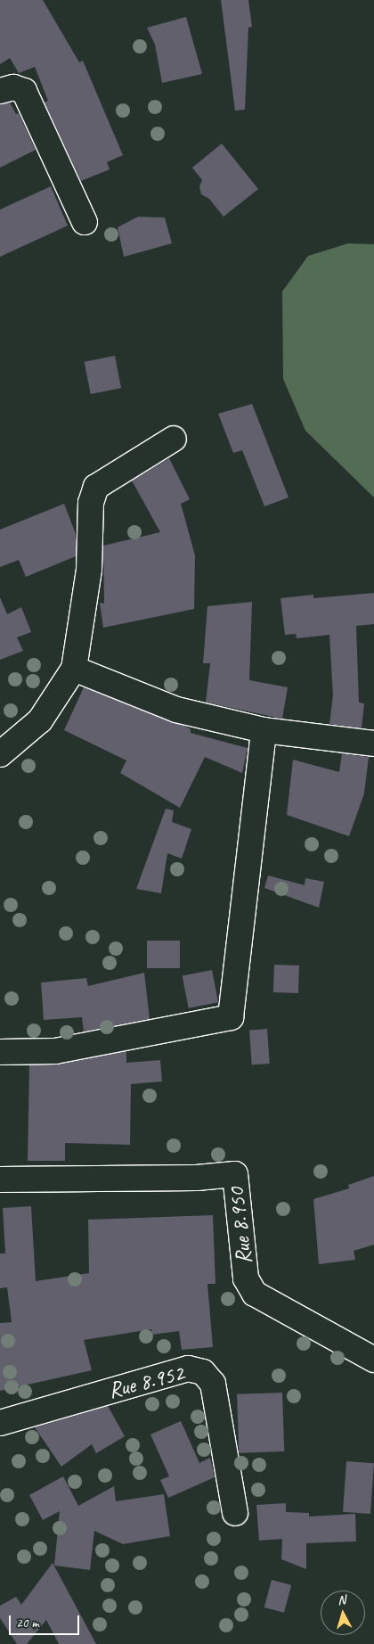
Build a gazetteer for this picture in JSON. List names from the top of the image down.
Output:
{
  "streets": {
    "street": ["Rue 8.950", "Rue 8.952"]
  },
  "scale_bar": "20 m",
  "north": "top"
}
